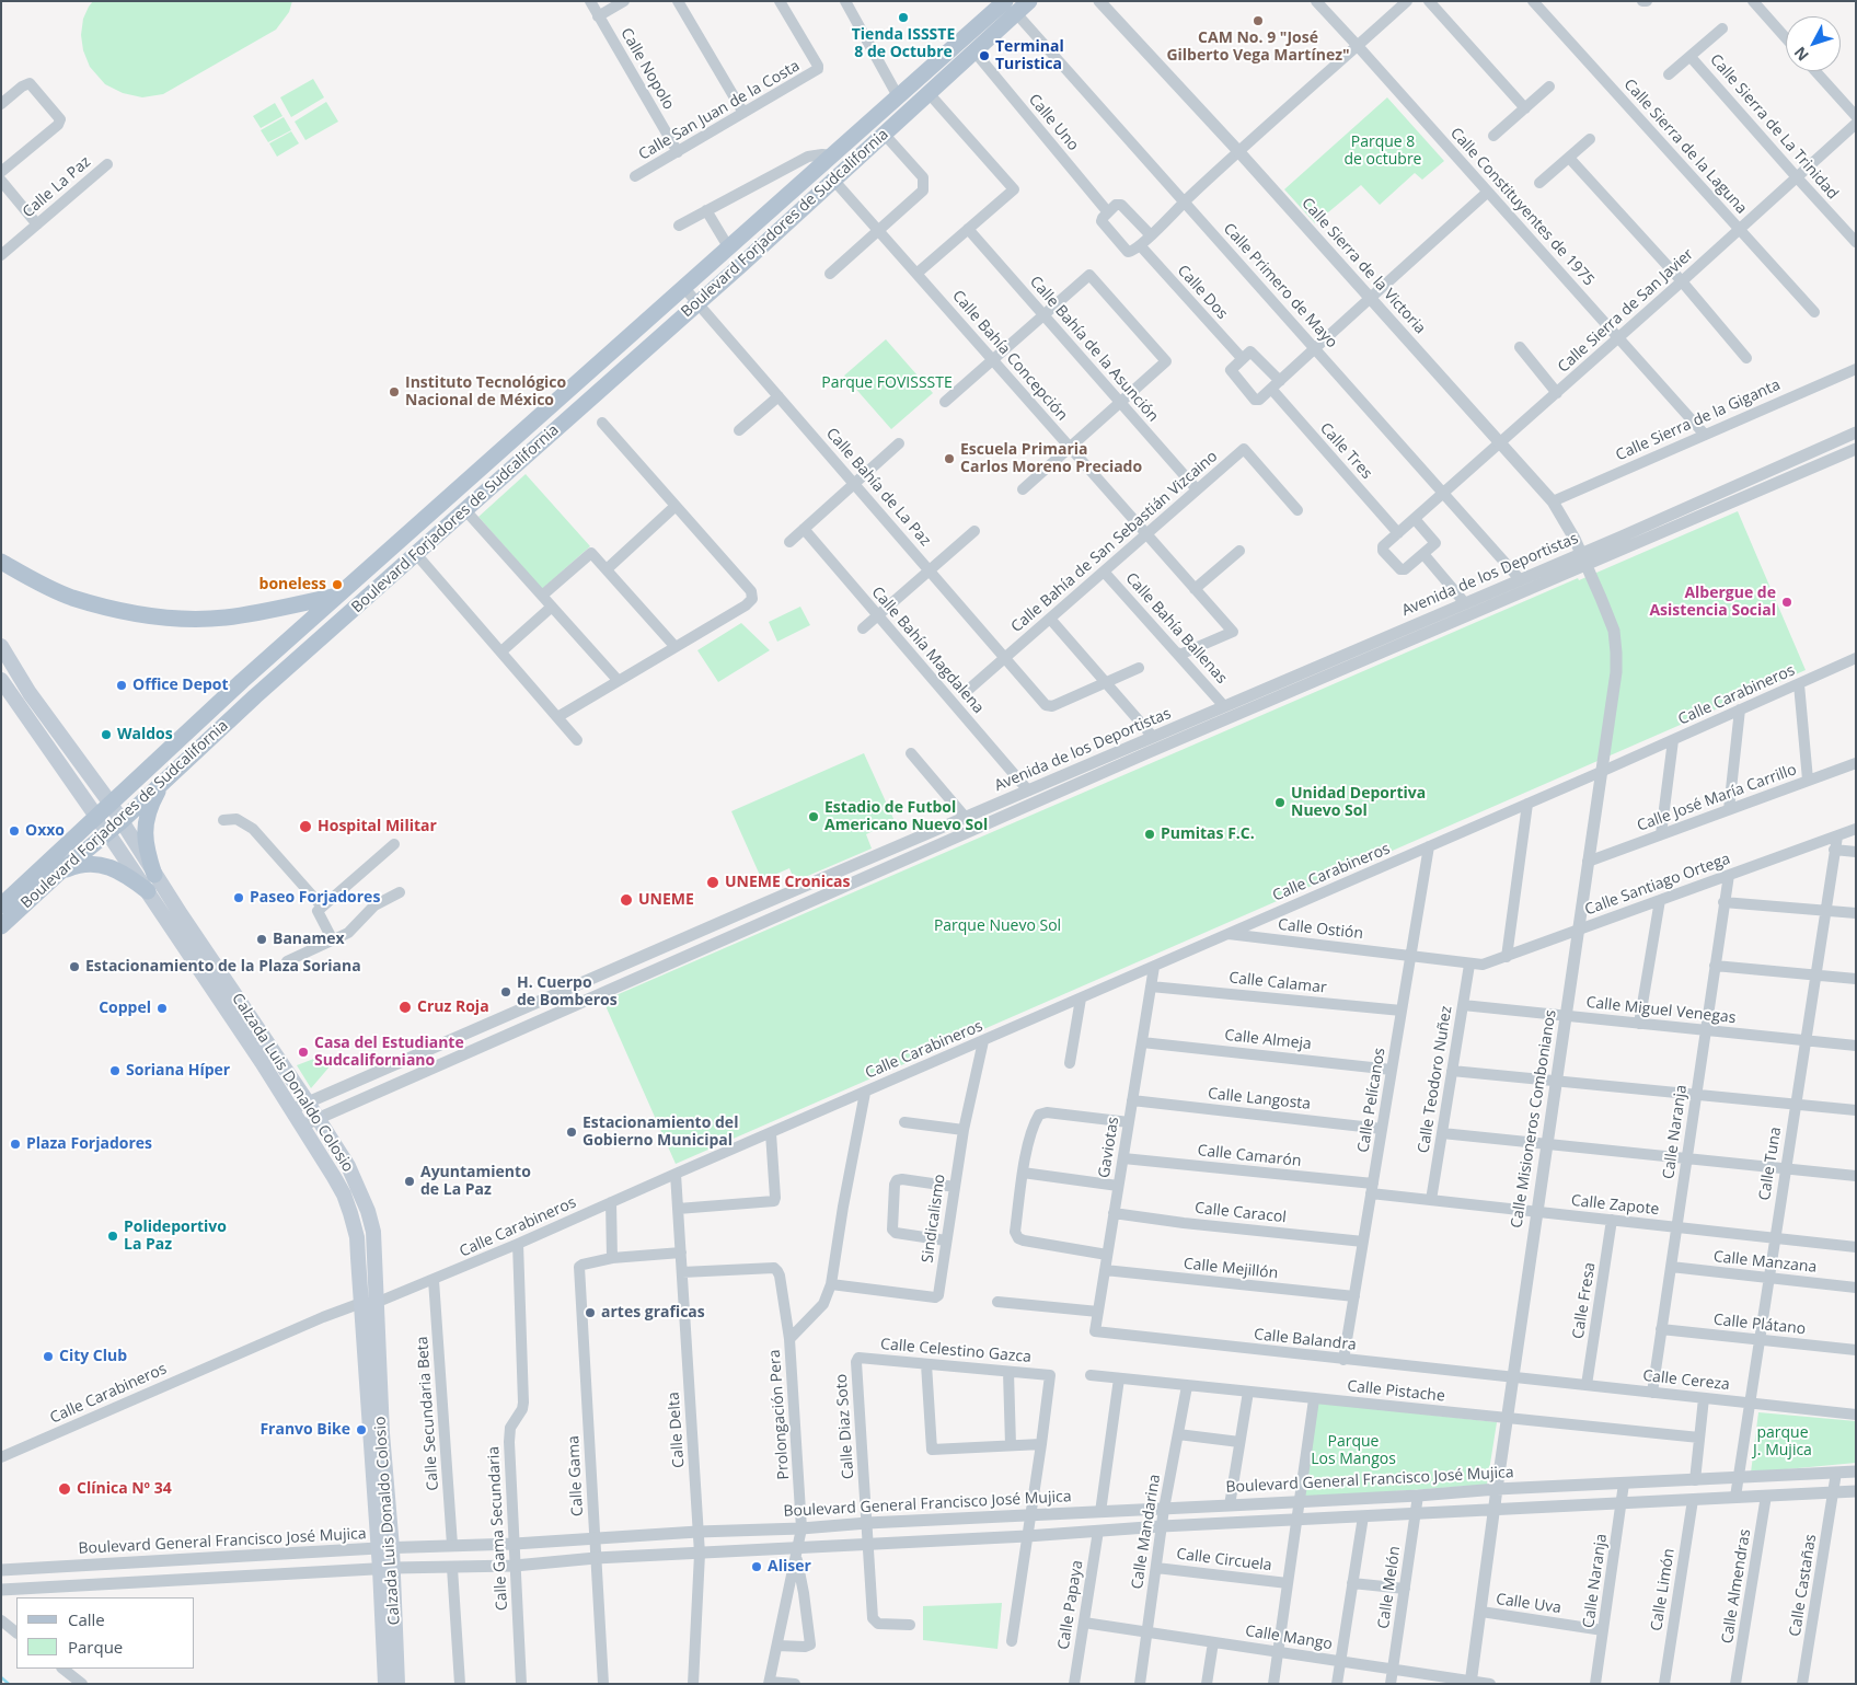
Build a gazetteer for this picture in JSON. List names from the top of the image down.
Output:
{
  "streets": {
    "main road": ["Boulevard Forjadores de Sudcalifornia", "Calzada Luis Donaldo Colosio"],
    "street": [
      "Calle Nopolo",
      "Calle San Juan de la Costa",
      "Calle Uno",
      "Calle Sierra de La Trinidad",
      "Calle Sierra de la Laguna",
      "Calle La Paz",
      "Calle Constituyentes de 1975",
      "Calle Sierra de la Victoria",
      "Calle Primero de Mayo",
      "Calle Dos",
      "Calle Sierra de San Javier",
      "Calle Bahía de la Asunción",
      "Calle Bahía Concepción",
      "Calle Sierra de la Giganta",
      "Calle Tres",
      "Calle Bahía de La Paz",
      "Calle Bahía de San Sebastián Vizcaino",
      "Avenida de los Deportistas",
      "Calle Bahía Ballenas",
      "Calle Bahía Magdalena",
      "Calle Carabineros",
      "Calle José María Carrillo",
      "Calle Santiago Ortega",
      "Calle Ostión",
      "Calle Calamar",
      "Calle Miguel Venegas",
      "Calle Almeja",
      "Calle Teodoro Nuñez",
      "Calle Langosta",
      "Calle Pelícanos",
      "Calle Misioneros Combonianos",
      "Calle Naranja",
      "Gaviotas",
      "Calle Camarón",
      "Calle Tuna",
      "Calle Zapote",
      "Calle Caracol",
      "Sindicalismo",
      "Calle Manzana",
      "Calle Mejillón",
      "Calle Fresa",
      "Calle Plátano",
      "Calle Balandra",
      "Calle Celestino Gazca",
      "Calle Cereza",
      "Calle Pistache",
      "Calle Secundaria Beta",
      "Prolongación Pera",
      "Calle Diaz Soto",
      "Calle Delta",
      "Calle Gama",
      "Boulevard General Francisco José Mujica",
      "Calle Gama Secundaria",
      "Calle Mandarina",
      "Calle Circuela",
      "Calle Castañas",
      "Calle Almendras",
      "Calle Melón",
      "Calle Limón",
      "Calle Uva",
      "Calle Papaya",
      "Calle Mango"
    ]
  },
  "crossings": [
    ["Calle Nopolo", "Calle San Juan de la Costa"],
    ["Calle Uno", "Boulevard Forjadores de Sudcalifornia"],
    ["Calle Sierra de La Trinidad", "Calle Sierra de San Javier"],
    ["Calle Sierra de la Laguna", "Calle Sierra de San Javier"],
    ["Calle Constituyentes de 1975", "Calle Sierra de San Javier"],
    ["Calle Constituyentes de 1975", "Calle Sierra de la Giganta"],
    ["Boulevard Forjadores de Sudcalifornia", "Calle Primero de Mayo"],
    ["Boulevard Forjadores de Sudcalifornia", "Calle Bahía Concepción"],
    ["Boulevard Forjadores de Sudcalifornia", "Calle Bahía de La Paz"],
    ["Boulevard Forjadores de Sudcalifornia", "Calzada Luis Donaldo Colosio"],
    ["Calle Sierra de la Victoria", "Calle Sierra de San Javier"],
    ["Calle Sierra de la Victoria", "Calle Sierra de la Giganta"],
    ["Calle Sierra de la Victoria", "Avenida de los Deportistas"],
    ["Calle Sierra de la Victoria", "Calle Misioneros Combonianos"],
    ["Calle Primero de Mayo", "Calle Sierra de San Javier"],
    ["Calle Primero de Mayo", "Avenida de los Deportistas"],
    ["Calle Sierra de San Javier", "Calle Tres"],
    ["Calle Bahía de la Asunción", "Calle Bahía de San Sebastián Vizcaino"],
    ["Calle Bahía Concepción", "Calle Bahía de San Sebastián Vizcaino"],
    ["Calle Bahía Concepción", "Calle Bahía Ballenas"],
    ["Calle Bahía de La Paz", "Calle Bahía de San Sebastián Vizcaino"],
    ["Calle Bahía de San Sebastián Vizcaino", "Calle Bahía Ballenas"],
    ["Avenida de los Deportistas", "Calle Bahía Ballenas"],
    ["Avenida de los Deportistas", "Calle Bahía Magdalena"],
    ["Avenida de los Deportistas", "Calzada Luis Donaldo Colosio"],
    ["Avenida de los Deportistas", "Calle Misioneros Combonianos"],
    ["Calle Carabineros", "Calle Ostión"],
    ["Calle Carabineros", "Calzada Luis Donaldo Colosio"],
    ["Calle Carabineros", "Calle Pelícanos"],
    ["Calle Carabineros", "Calle Misioneros Combonianos"],
    ["Calle Carabineros", "Gaviotas"],
    ["Calle Carabineros", "Sindicalismo"],
    ["Calle Carabineros", "Calle Secundaria Beta"],
    ["Calle Carabineros", "Prolongación Pera"],
    ["Calle Carabineros", "Calle Delta"],
    ["Calle Carabineros", "Calle Gama Secundaria"],
    ["Calle José María Carrillo", "Calle Misioneros Combonianos"],
    ["Calle Santiago Ortega", "Calle Ostión"],
    ["Calle Santiago Ortega", "Calle Teodoro Nuñez"],
    ["Calle Santiago Ortega", "Calle Misioneros Combonianos"],
    ["Calle Santiago Ortega", "Calle Naranja"],
    ["Calle Santiago Ortega", "Calle Tuna"],
    ["Calle Ostión", "Calle Teodoro Nuñez"],
    ["Calle Ostión", "Calle Pelícanos"],
    ["Calle Calamar", "Calle Pelícanos"],
    ["Calle Calamar", "Gaviotas"],
    ["Calle Miguel Venegas", "Calle Teodoro Nuñez"],
    ["Calle Miguel Venegas", "Calle Misioneros Combonianos"],
    ["Calle Miguel Venegas", "Calle Naranja"],
    ["Calle Miguel Venegas", "Calle Tuna"],
    ["Calle Almeja", "Calle Pelícanos"],
    ["Calle Almeja", "Gaviotas"],
    ["Calle Teodoro Nuñez", "Calle Zapote"],
    ["Calzada Luis Donaldo Colosio", "Boulevard General Francisco José Mujica"],
    ["Calle Langosta", "Calle Pelícanos"],
    ["Calle Langosta", "Gaviotas"],
    ["Calle Pelícanos", "Calle Camarón"],
    ["Calle Pelícanos", "Calle Zapote"],
    ["Calle Pelícanos", "Calle Caracol"],
    ["Calle Pelícanos", "Calle Mejillón"],
    ["Calle Pelícanos", "Calle Balandra"],
    ["Calle Misioneros Combonianos", "Calle Zapote"],
    ["Calle Misioneros Combonianos", "Calle Balandra"],
    ["Calle Misioneros Combonianos", "Calle Cereza"],
    ["Calle Misioneros Combonianos", "Calle Pistache"],
    ["Calle Misioneros Combonianos", "Boulevard General Francisco José Mujica"],
    ["Calle Misioneros Combonianos", "Calle Uva"],
    ["Calle Misioneros Combonianos", "Calle Mango"],
    ["Calle Naranja", "Calle Zapote"],
    ["Calle Naranja", "Calle Manzana"],
    ["Calle Naranja", "Calle Plátano"],
    ["Calle Naranja", "Calle Cereza"],
    ["Calle Naranja", "Boulevard General Francisco José Mujica"],
    ["Calle Naranja", "Calle Uva"],
    ["Gaviotas", "Calle Camarón"],
    ["Gaviotas", "Calle Caracol"],
    ["Gaviotas", "Calle Mejillón"],
    ["Gaviotas", "Calle Balandra"],
    ["Calle Camarón", "Calle Zapote"],
    ["Calle Tuna", "Calle Zapote"],
    ["Calle Tuna", "Calle Manzana"],
    ["Calle Tuna", "Calle Plátano"],
    ["Calle Tuna", "Calle Cereza"],
    ["Calle Tuna", "Boulevard General Francisco José Mujica"],
    ["Calle Zapote", "Calle Fresa"],
    ["Sindicalismo", "Prolongación Pera"],
    ["Calle Fresa", "Calle Cereza"],
    ["Calle Balandra", "Calle Cereza"],
    ["Calle Celestino Gazca", "Calle Diaz Soto"],
    ["Calle Pistache", "Calle Mandarina"],
    ["Calle Secundaria Beta", "Boulevard General Francisco José Mujica"],
    ["Prolongación Pera", "Boulevard General Francisco José Mujica"],
    ["Calle Diaz Soto", "Boulevard General Francisco José Mujica"],
    ["Calle Delta", "Boulevard General Francisco José Mujica"],
    ["Calle Gama", "Boulevard General Francisco José Mujica"],
    ["Boulevard General Francisco José Mujica", "Calle Gama Secundaria"],
    ["Boulevard General Francisco José Mujica", "Calle Mandarina"],
    ["Boulevard General Francisco José Mujica", "Calle Castañas"],
    ["Boulevard General Francisco José Mujica", "Calle Melón"],
    ["Calle Mandarina", "Calle Circuela"],
    ["Calle Mandarina", "Calle Mango"],
    ["Calle Melón", "Calle Mango"],
    ["Calle Papaya", "Calle Mango"]
  ],
  "parks": [
    "Parque 8 de octubre",
    "Parque FOVISSSTE",
    "Parque Nuevo Sol",
    "parque J. Mujica",
    "Parque Los Mangos"
  ],
  "places": [
    "Tienda ISSSTE 8 de Octubre",
    "CAM No. 9 \"José Gilberto Vega Martínez\"",
    "Terminal Turistica",
    "Instituto Tecnológico Nacional de México",
    "Escuela Primaria Carlos Moreno Preciado",
    "boneless",
    "Albergue de Asistencia Social",
    "Office Depot",
    "Waldos",
    "Unidad Deportiva Nuevo Sol",
    "Estadio de Futbol Americano Nuevo Sol",
    "Hospital Militar",
    "Oxxo",
    "Pumitas F.C.",
    "UNEME Cronicas",
    "Paseo Forjadores",
    "UNEME",
    "Banamex",
    "Estacionamiento de la Plaza Soriana",
    "H. Cuerpo de Bomberos",
    "Cruz Roja",
    "Coppel",
    "Casa del Estudiante Sudcaliforniano",
    "Soriana Híper",
    "Estacionamiento del Gobierno Municipal",
    "Plaza Forjadores",
    "Ayuntamiento de La Paz",
    "Polideportivo La Paz",
    "artes graficas",
    "City Club",
    "Franvo Bike",
    "Clínica Nº 34",
    "Aliser"
  ],
  "legend": ["Calle", "Parque"],
  "north": "bottom left"
}
